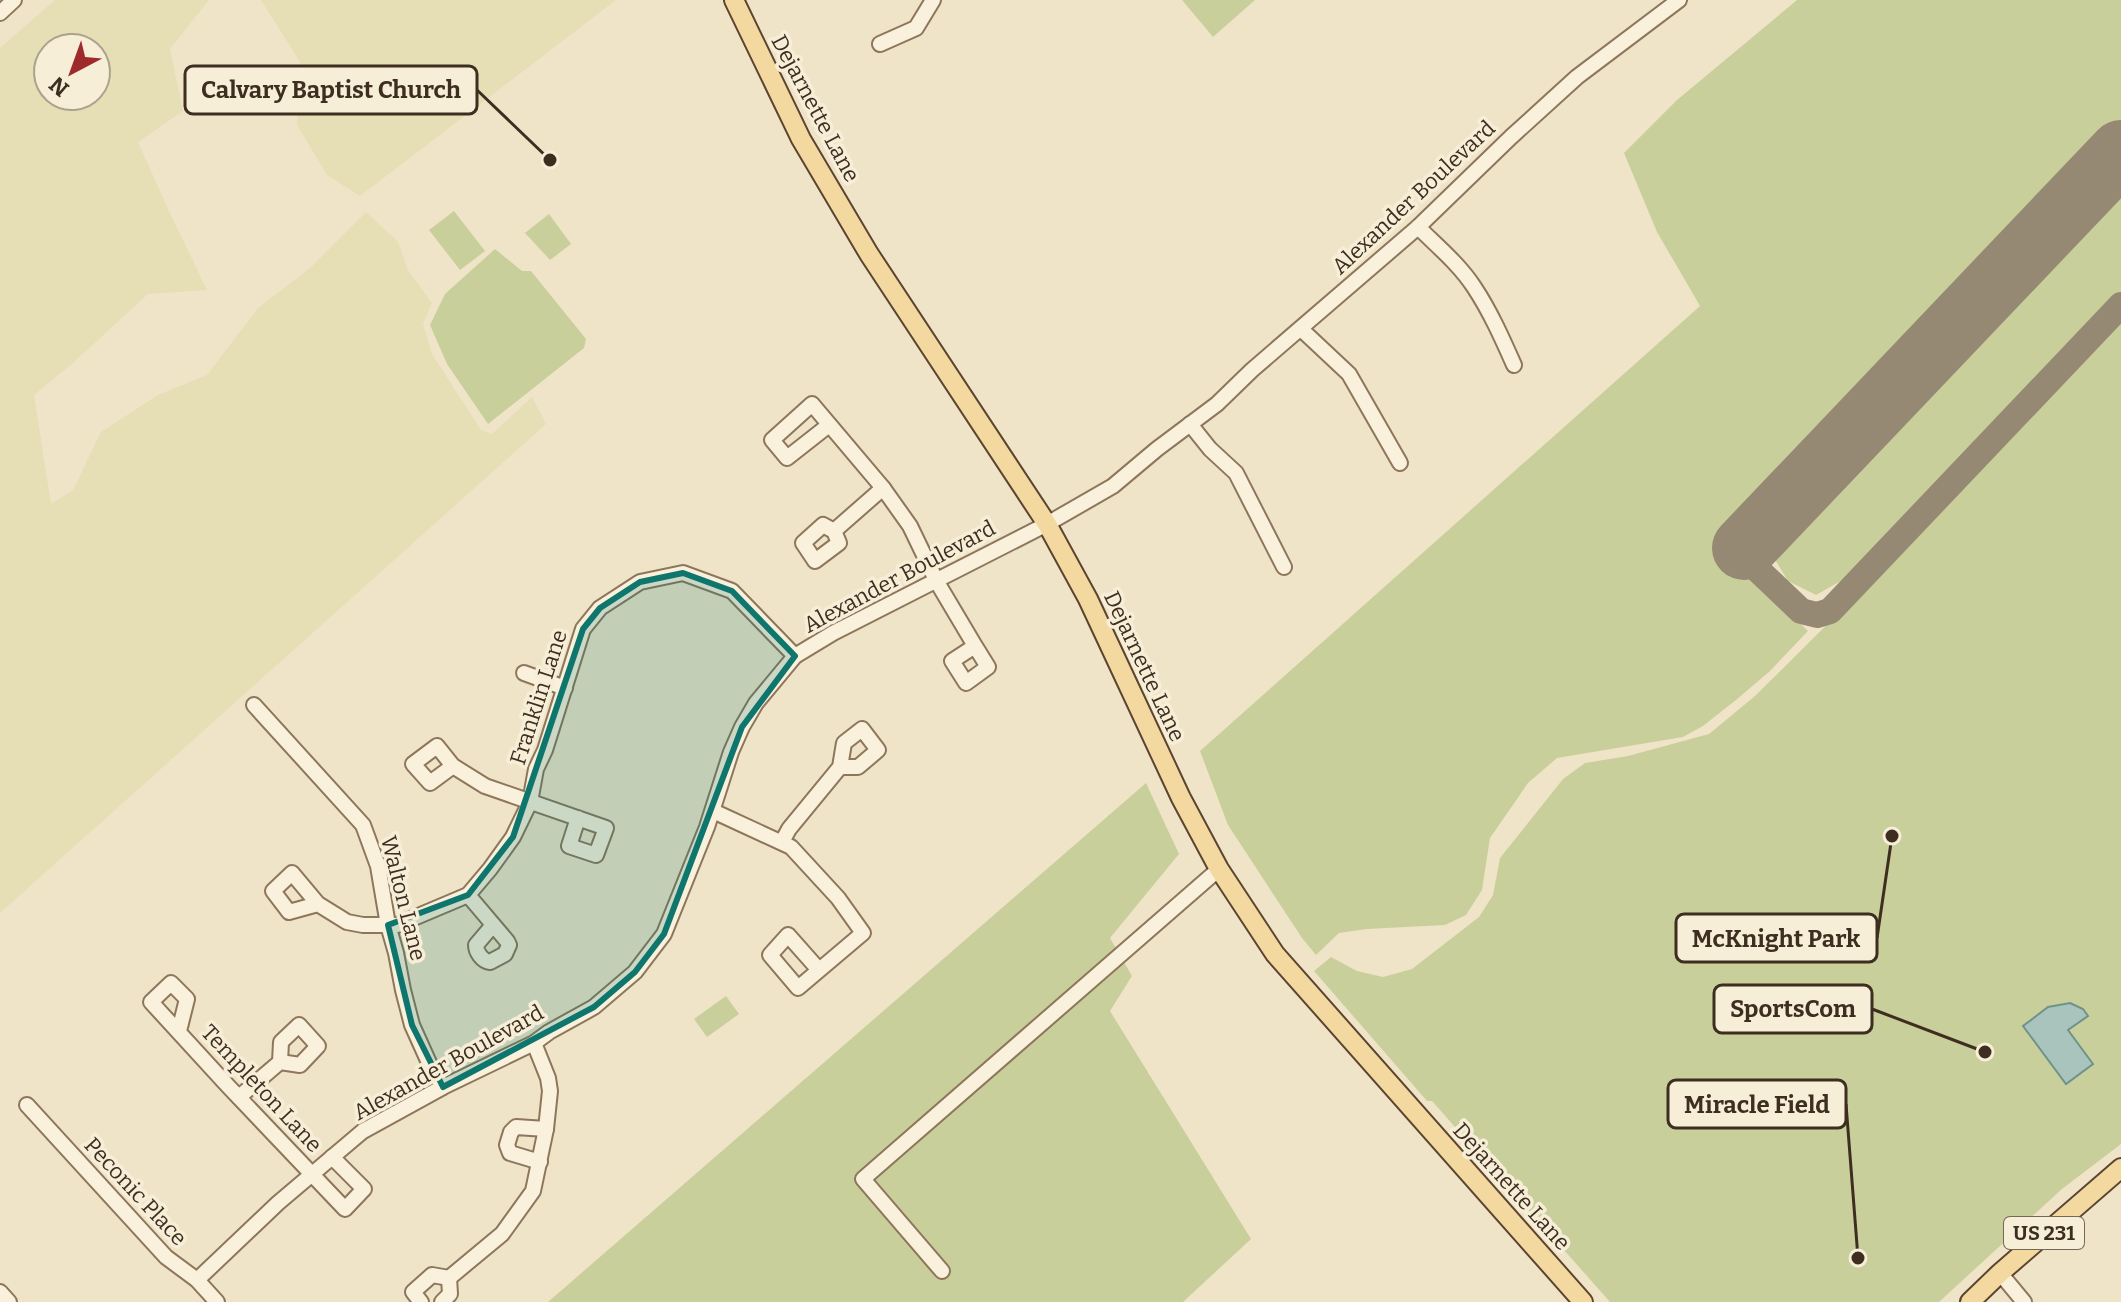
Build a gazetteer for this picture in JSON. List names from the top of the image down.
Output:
{
  "streets": {
    "main road": ["Dejarnette Lane", "US 231"],
    "street": [
      "Alexander Boulevard",
      "Franklin Lane",
      "Walton Lane",
      "Templeton Lane",
      "Peconic Place"
    ]
  },
  "crossings": [
    ["Dejarnette Lane", "Alexander Boulevard"],
    ["Alexander Boulevard", "Franklin Lane"],
    ["Alexander Boulevard", "Walton Lane"],
    ["Alexander Boulevard", "Templeton Lane"],
    ["Alexander Boulevard", "Peconic Place"],
    ["Franklin Lane", "Walton Lane"]
  ],
  "places": [
    "Calvary Baptist Church",
    "McKnight Park",
    "SportsCom",
    "Miracle Field"
  ],
  "north": "bottom left"
}
